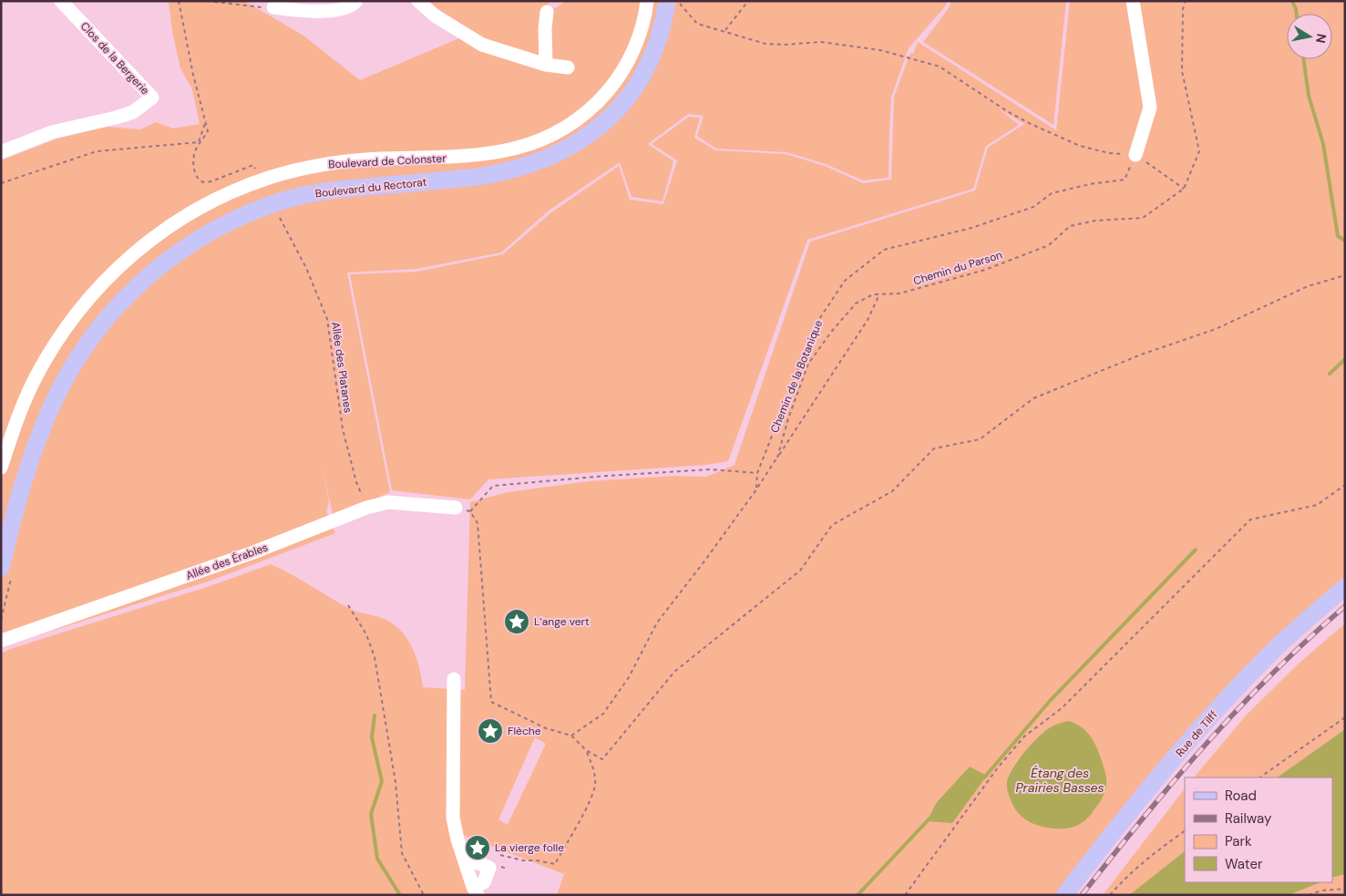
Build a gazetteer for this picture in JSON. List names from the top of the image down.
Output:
{
  "streets": {
    "main road": ["Boulevard du Rectorat", "Rue de Tilff"],
    "street": ["Clos de la Bergerie", "Boulevard de Colonster", "Allée des Érables"],
    "path": ["Chemin du Parson", "Allée des Platanes", "Chemin de la Botanique"]
  },
  "crossings": [
    ["Allée des Platanes", "Allée des Érables"]
  ],
  "water": ["Étang des Prairies Basses"],
  "places": {
    "place": ["L’ange vert", "Flèche", "La vierge folle"]
  },
  "legend": [
    "Road",
    "Railway",
    "Park",
    "Water"
  ],
  "north": "right"
}
